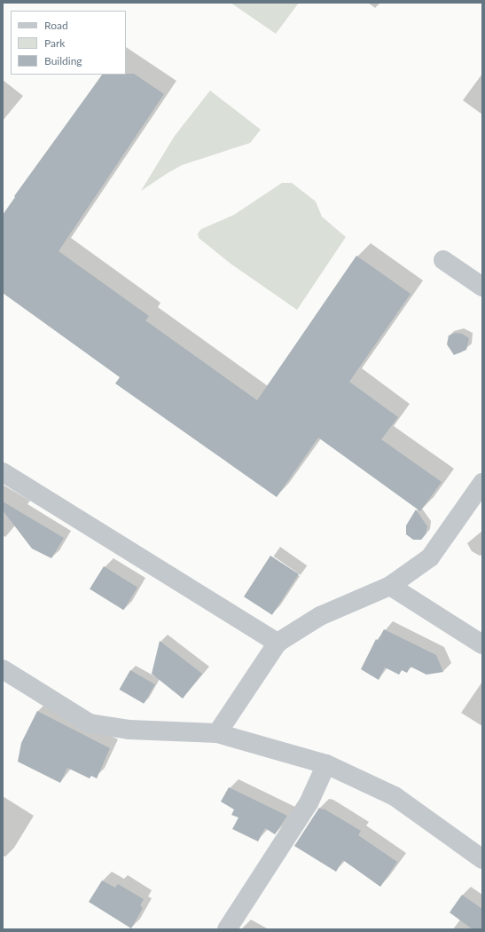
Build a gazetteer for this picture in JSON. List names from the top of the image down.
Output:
{
  "legend": ["Road", "Park", "Building"]
}
